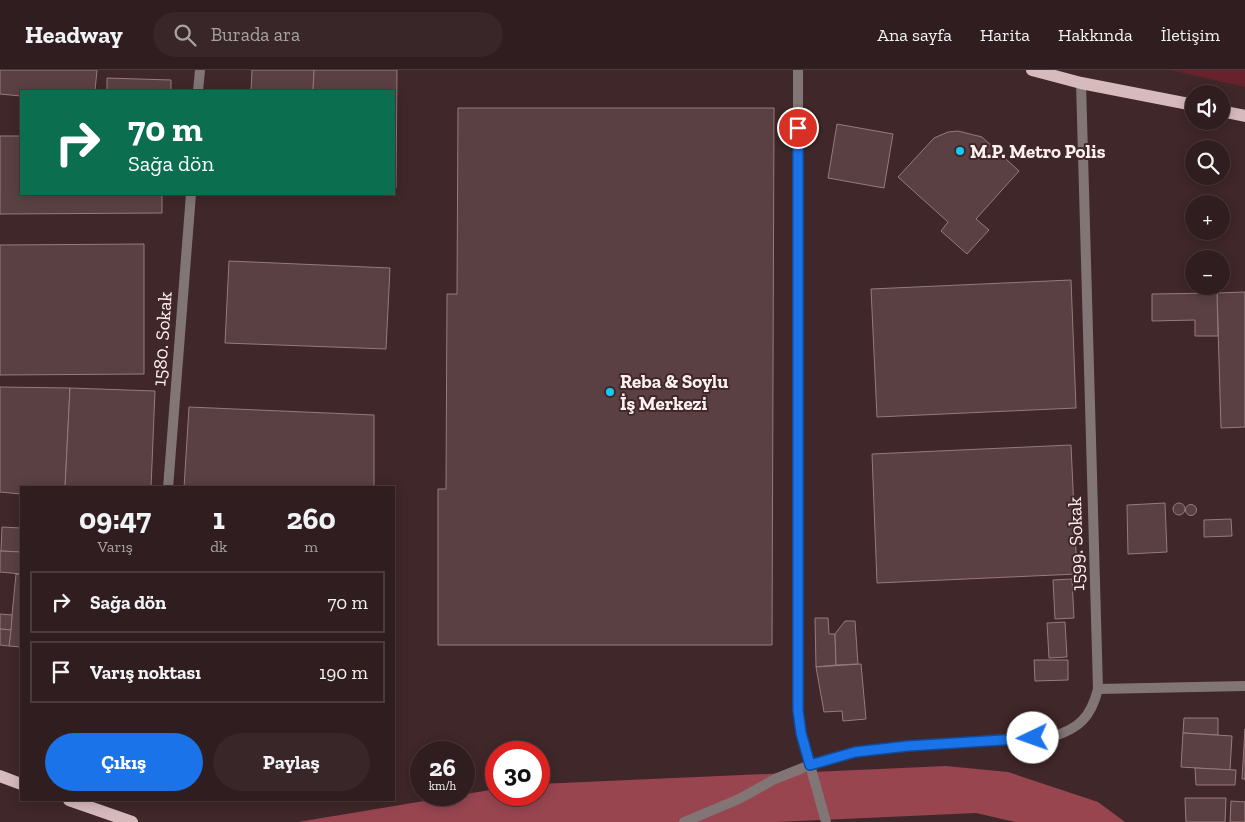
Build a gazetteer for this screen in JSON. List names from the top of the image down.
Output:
{
  "streets": {
    "street": ["1580. Sokak", "1599. Sokak"]
  },
  "places": ["M.P. Metro Polis", "Reba & Soylu İş Merkezi"],
  "page": {
    "header": "Headway",
    "search": "Burada ara",
    "nav": [
      "Ana sayfa",
      "Harita",
      "Hakkında",
      "İletişim"
    ],
    "map_buttons": ["+", "−"],
    "turn": ["70 m", "Sağa dön"],
    "eta": [
      "09:47",
      "Varış",
      "1",
      "dk",
      "260",
      "m"
    ],
    "list": [
      {
        "name": "Sağa dön",
        "value": "70 m"
      },
      {
        "name": "Varış noktası",
        "value": "190 m"
      }
    ],
    "buttons": ["Çıkış", "Paylaş"],
    "speed": "26 km/h",
    "limit": "30"
  }
}
